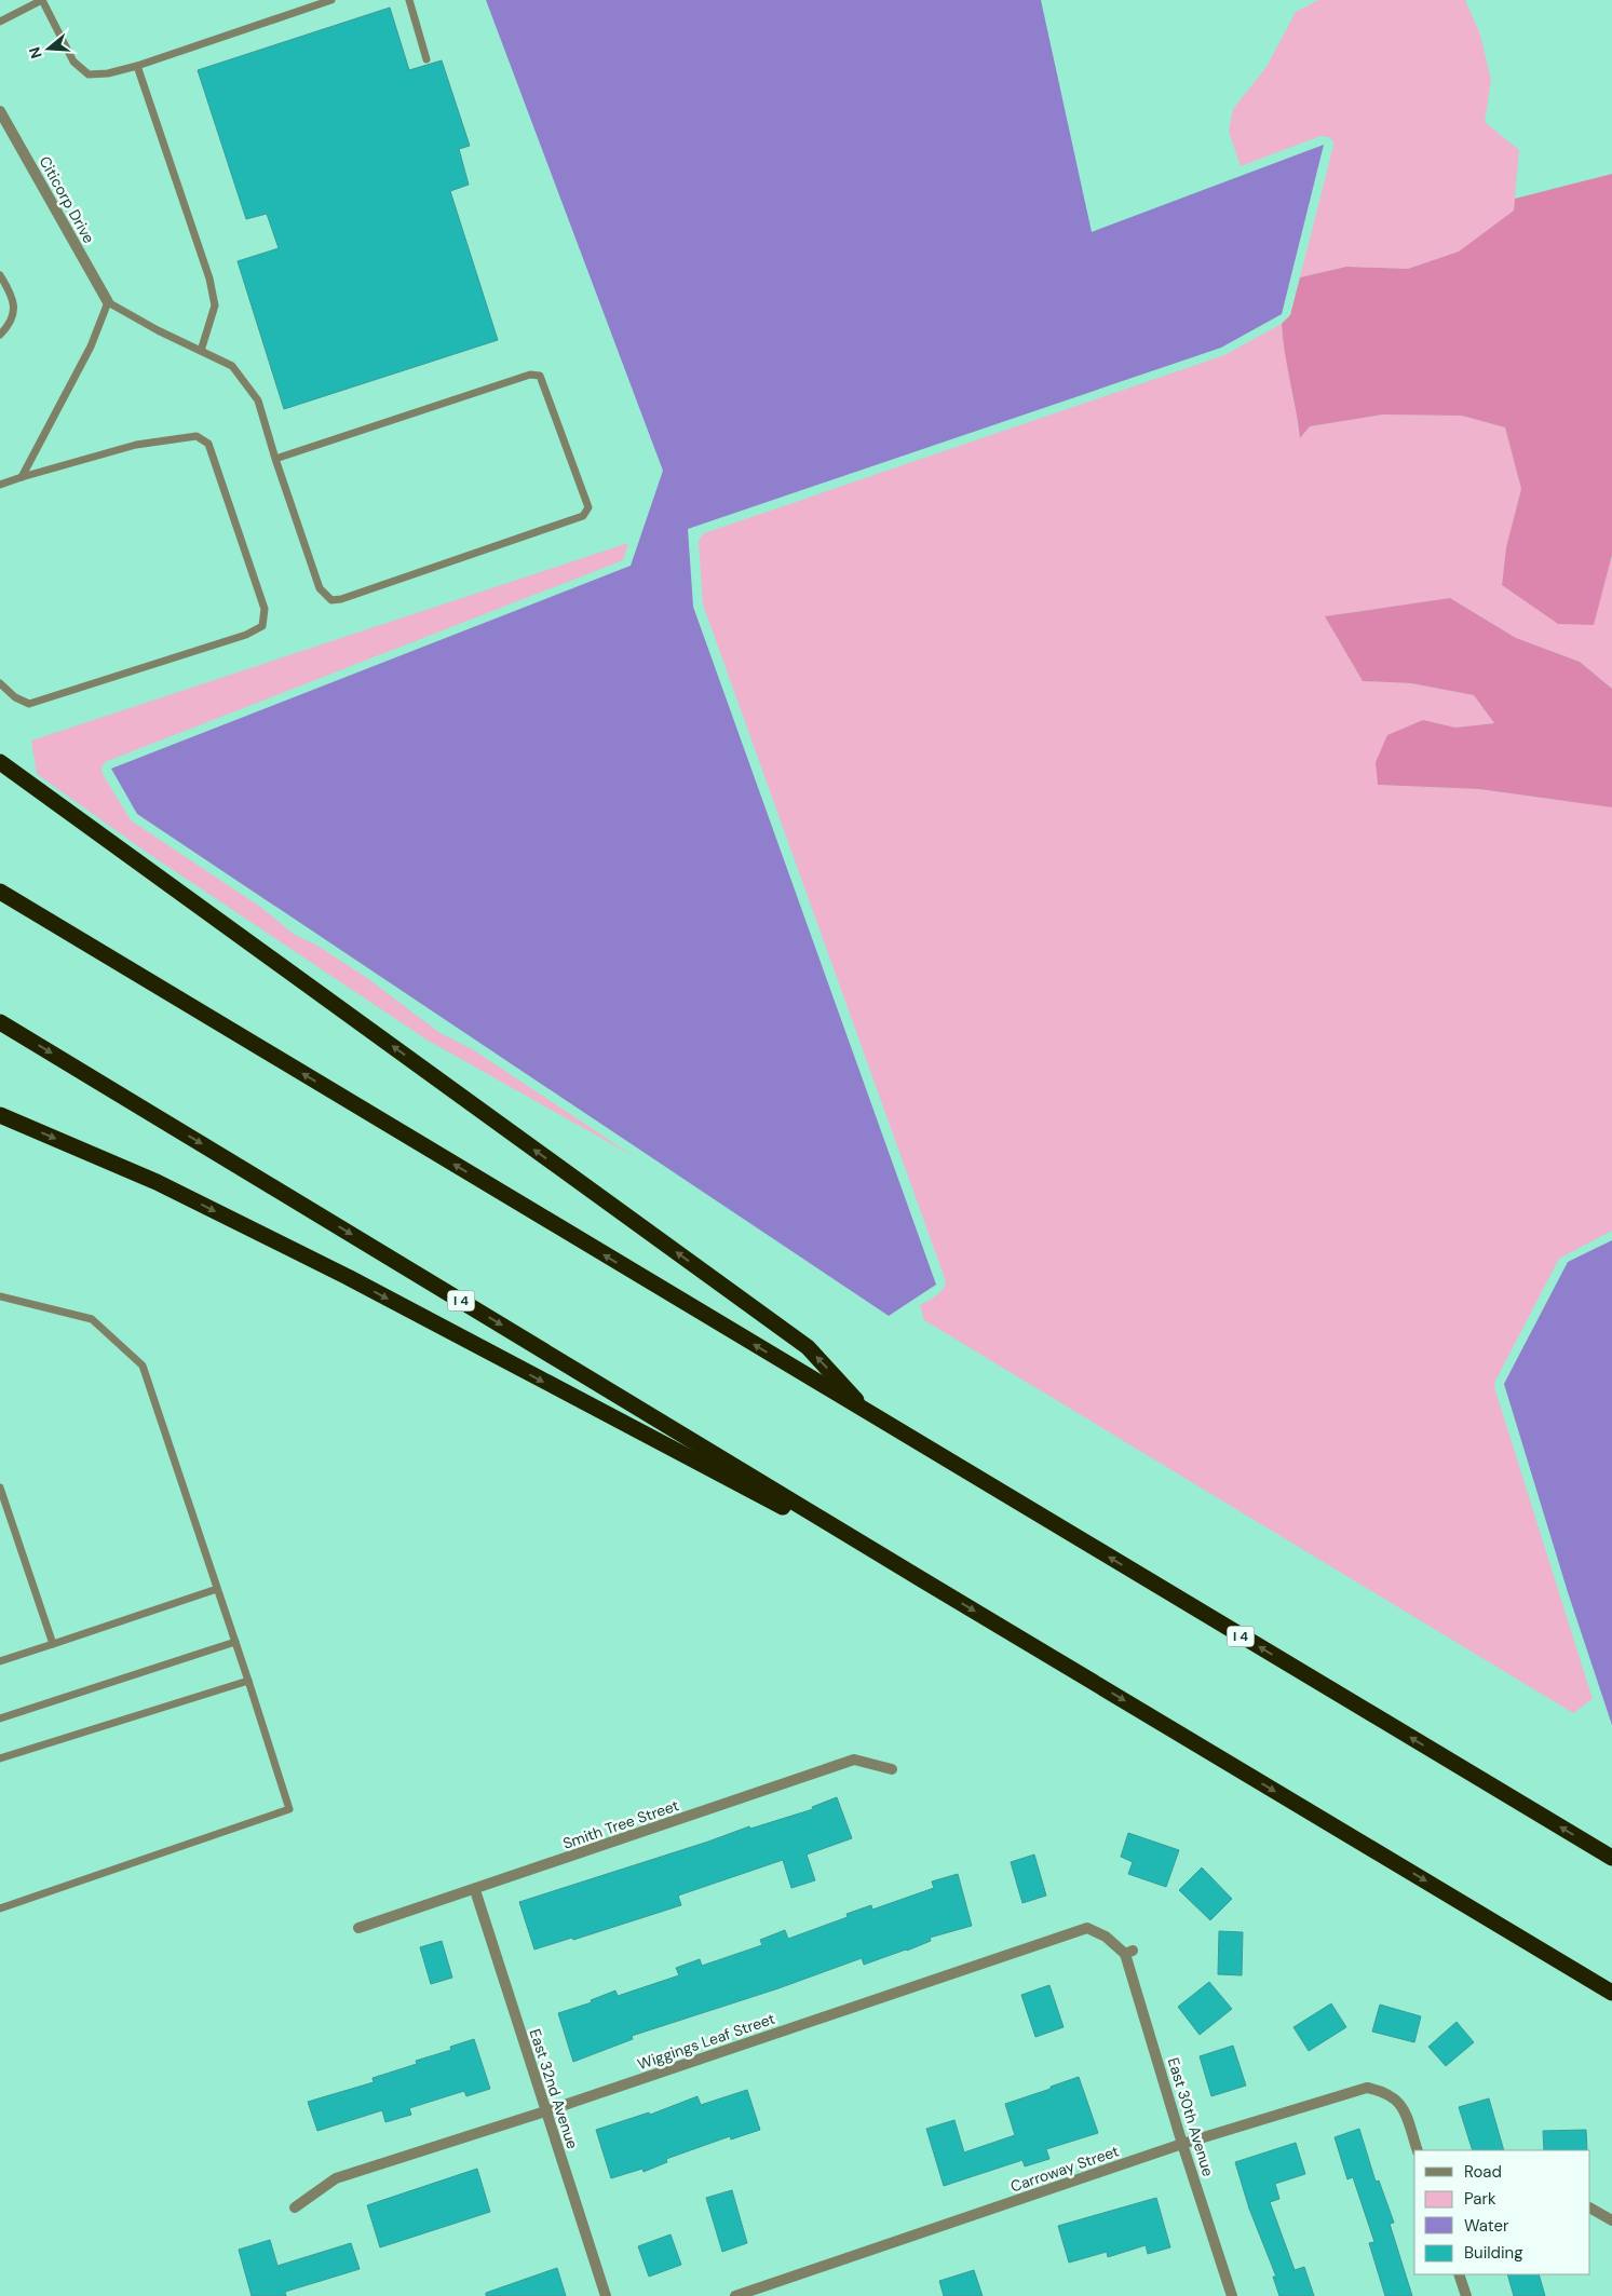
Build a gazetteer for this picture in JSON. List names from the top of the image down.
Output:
{
  "streets": {
    "highway": ["I 4"],
    "street": [
      "Citicorp Drive",
      "Smith Tree Street",
      "Wiggings Leaf Street",
      "East 32nd Avenue",
      "East 30th Avenue",
      "Carroway Street"
    ]
  },
  "crossings": [
    ["Smith Tree Street", "East 32nd Avenue"],
    ["Wiggings Leaf Street", "East 32nd Avenue"],
    ["Wiggings Leaf Street", "East 30th Avenue"],
    ["East 30th Avenue", "Carroway Street"]
  ],
  "legend": [
    "Road",
    "Park",
    "Water",
    "Building"
  ],
  "north": "left"
}
